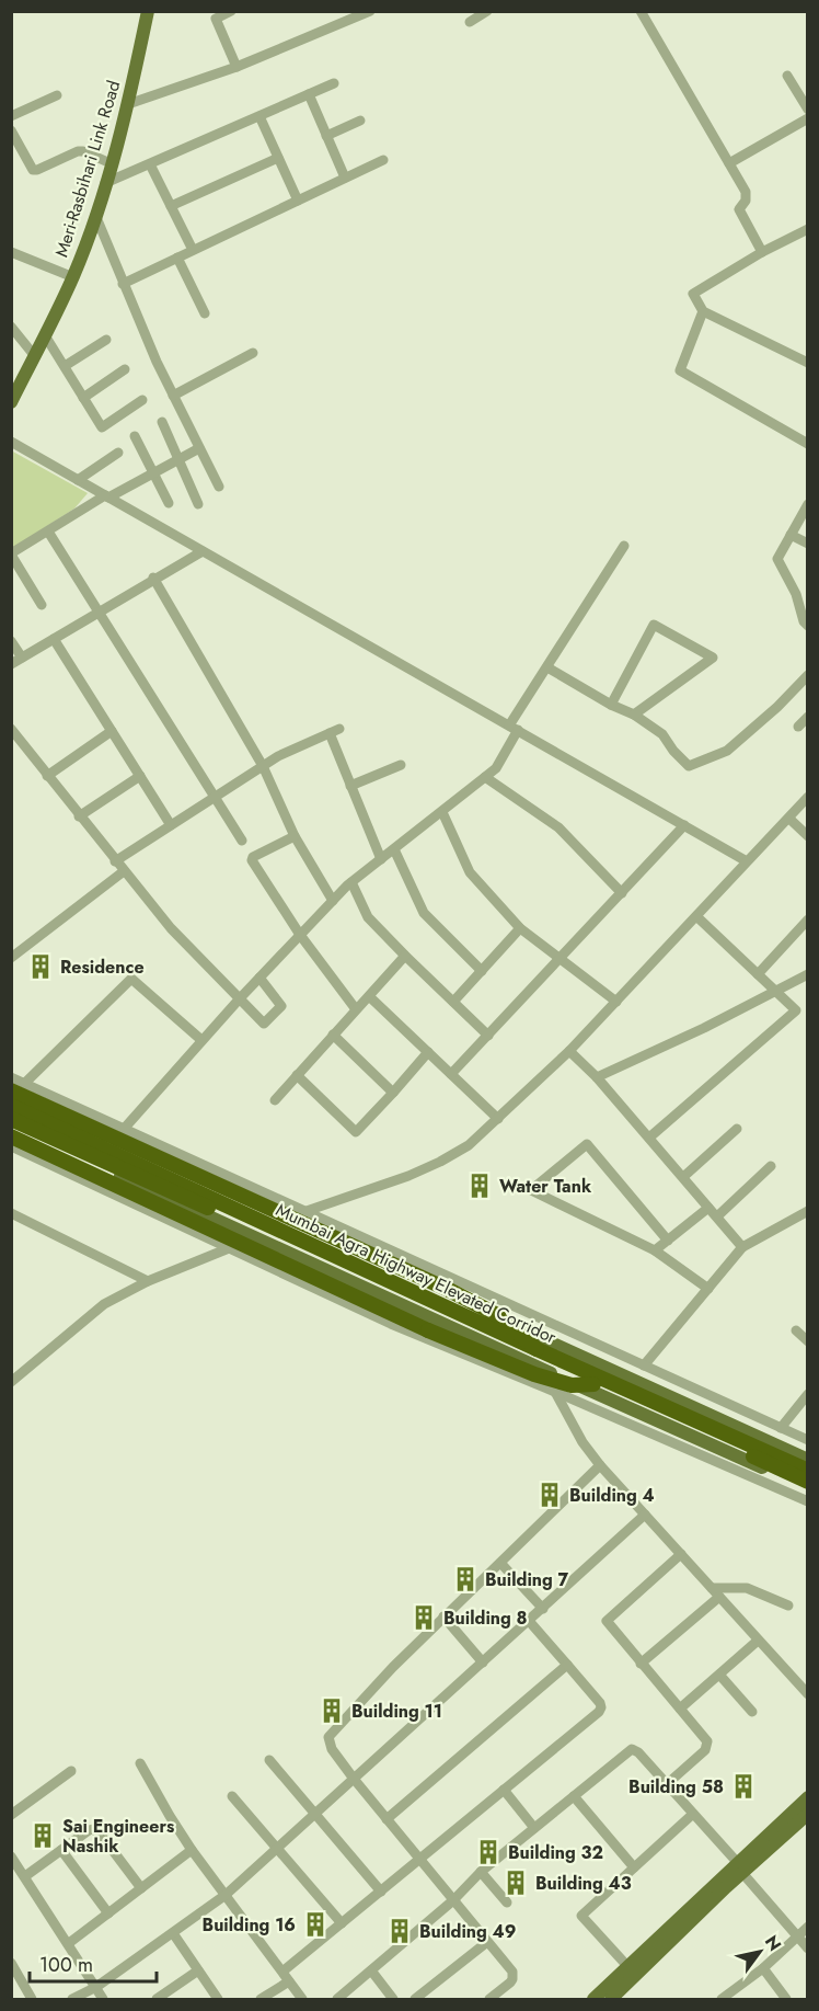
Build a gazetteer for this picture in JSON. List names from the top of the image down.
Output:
{
  "streets": {
    "highway": ["Mumbai Agra Highway Elevated Corridor"],
    "main road": ["Meri-Rasbihari Link Road"]
  },
  "places": {
    "building": [
      "Residence",
      "Water Tank",
      "Building 4",
      "Building 7",
      "Building 8",
      "Building 11",
      "Building 58",
      "Sai Engineers Nashik",
      "Building 32",
      "Building 43",
      "Building 16",
      "Building 49"
    ]
  },
  "scale_bar": "100 m",
  "north": "top right"
}
